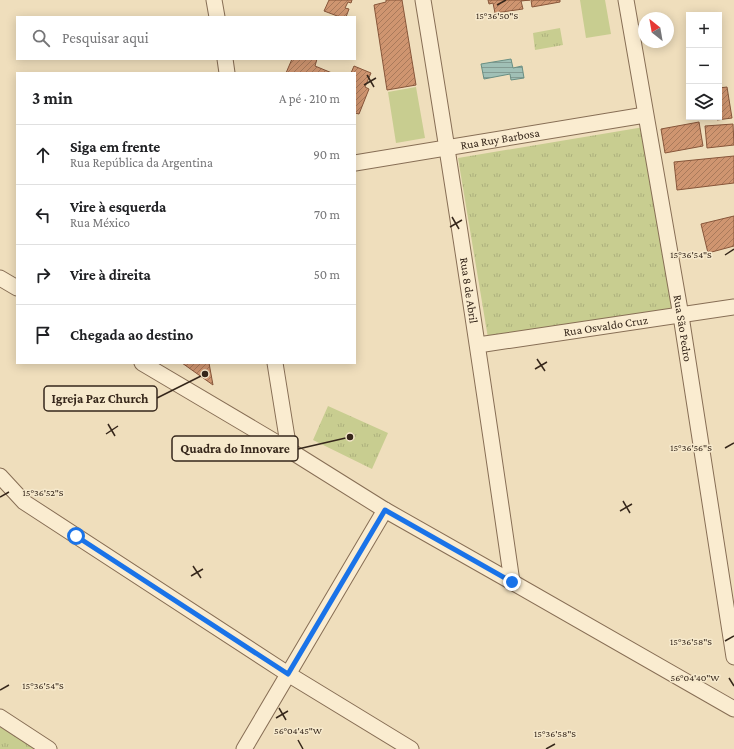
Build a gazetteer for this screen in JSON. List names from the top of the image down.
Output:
{
  "streets": {
    "street": [
      "Rua Ruy Barbosa",
      "Rua 8 de Abril",
      "Rua Osvaldo Cruz",
      "Rua São Pedro"
    ]
  },
  "crossings": [
    ["Rua Ruy Barbosa", "Rua 8 de Abril"],
    ["Rua Ruy Barbosa", "Rua São Pedro"],
    ["Rua 8 de Abril", "Rua Osvaldo Cruz"],
    ["Rua Osvaldo Cruz", "Rua São Pedro"]
  ],
  "places": ["Igreja Paz Church", "Quadra do Innovare"],
  "north": "top left",
  "page": {
    "map_buttons": ["+", "−"],
    "search": "Pesquisar aqui",
    "heading": ["3 min", "A pé · 210 m"],
    "list": [
      ["Siga em frente", "Rua República da Argentina", "90 m"],
      ["Vire à esquerda", "Rua México", "70 m"],
      ["Vire à direita", "50 m"],
      "Chegada ao destino"
    ]
  },
  "coordinates": [
    "15°36'50\"S",
    "15°36'54\"S",
    "15°36'56\"S",
    "15°36'52\"S",
    "15°36'58\"S",
    "56°04'40\"W",
    "56°04'45\"W"
  ]
}
